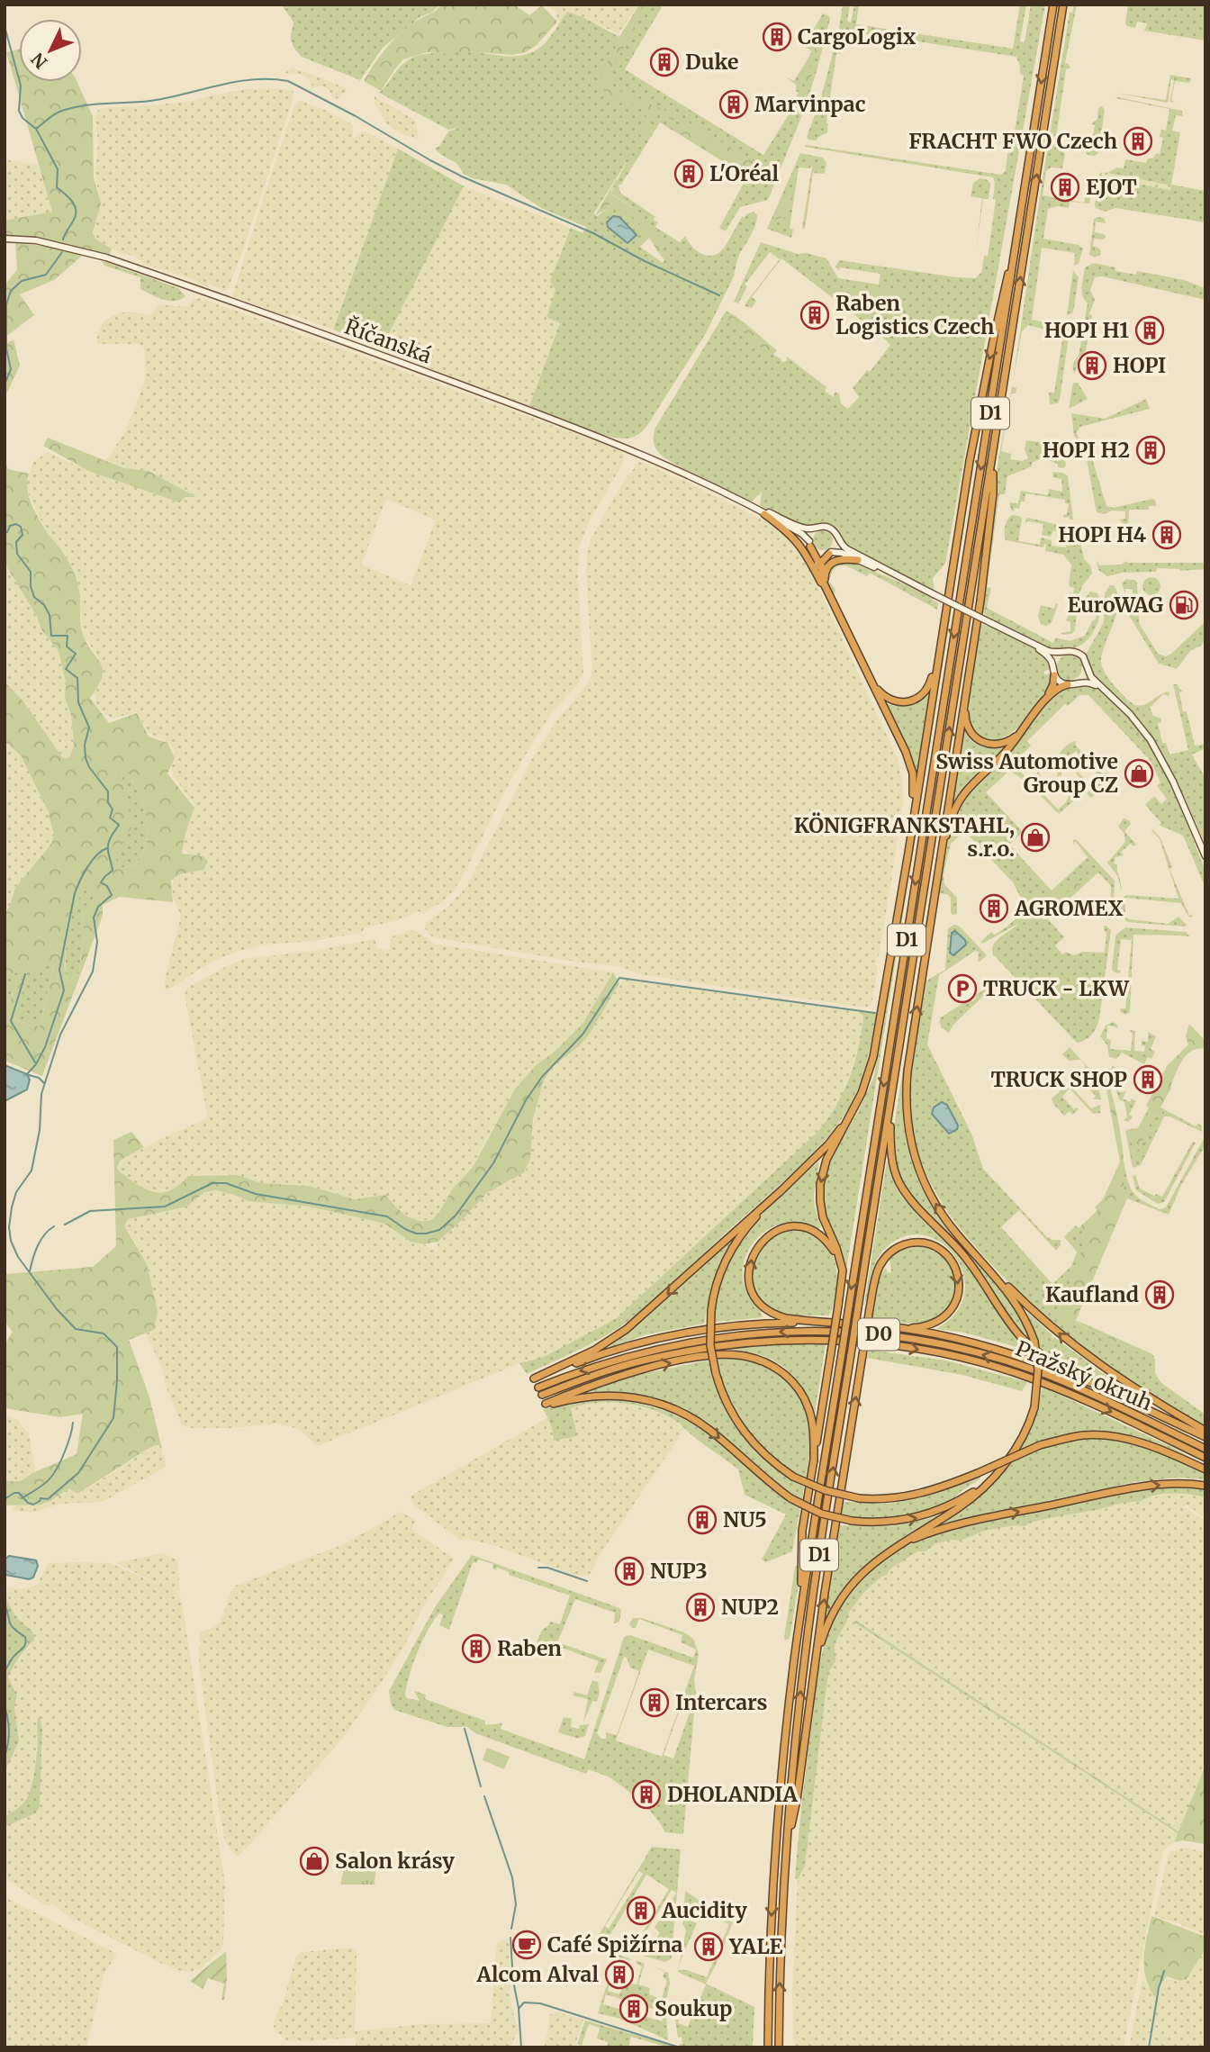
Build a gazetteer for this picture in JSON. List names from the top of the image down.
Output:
{
  "streets": {
    "highway": ["D1", "D0", "Pražský okruh"],
    "main road": ["Říčanská"]
  },
  "places": {
    "building": [
      "CargoLogix",
      "Duke",
      "Marvinpac",
      "FRACHT FWO Czech",
      "L'Oréal",
      "EJOT",
      "Raben Logistics Czech",
      "HOPI H1",
      "HOPI",
      "HOPI H2",
      "HOPI H4",
      "AGROMEX",
      "TRUCK SHOP",
      "Kaufland",
      "NU5",
      "NUP3",
      "NUP2",
      "Raben",
      "Intercars",
      "DHOLANDIA",
      "Aucidity",
      "YALE",
      "Alcom Alval",
      "Soukup"
    ],
    "fuel station": ["EuroWAG"],
    "shop": ["Swiss Automotive Group CZ", "KÖNIGFRANKSTAHL, s.r.o.", "Salon krásy"],
    "parking": ["TRUCK - LKW"],
    "cafe": ["Café Spižírna"]
  },
  "north": "bottom left"
}
